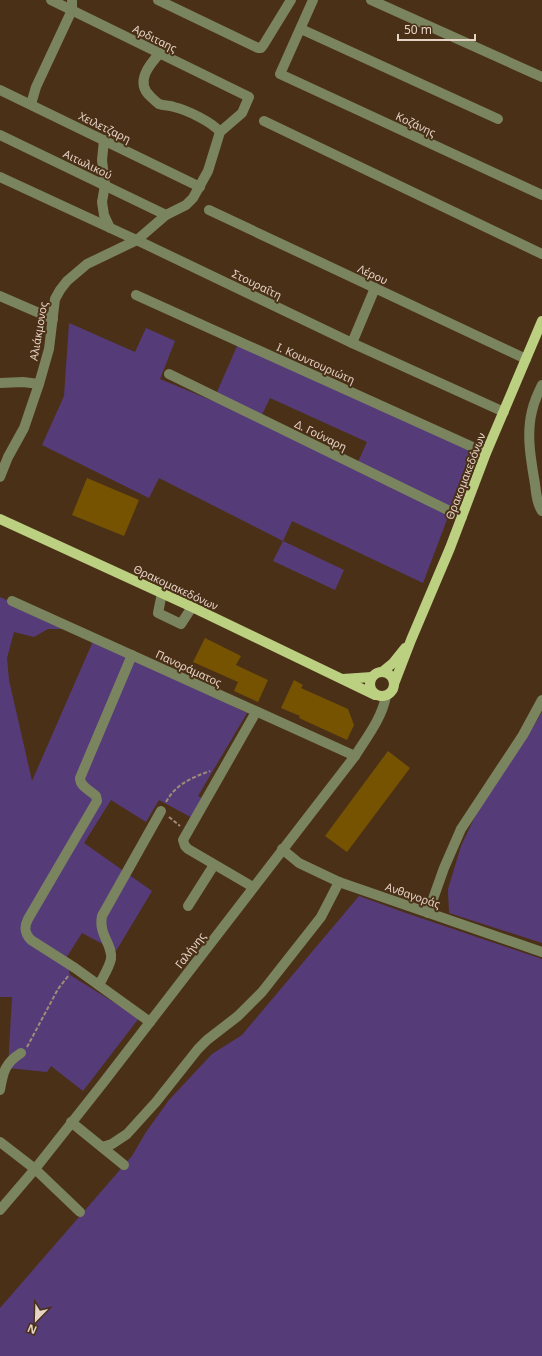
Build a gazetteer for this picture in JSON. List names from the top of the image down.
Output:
{
  "streets": {
    "main road": ["Θρακομακεδόνων"],
    "street": [
      "Αρδιταης",
      "Κοζάνης",
      "Χειλετζαρη",
      "Αιτωλικού",
      "Λέρου",
      "Στουραΐτη",
      "Αλιάκμονος",
      "Ι. Κουντουριώτη",
      "Δ. Γούναρη",
      "Πανοράματος",
      "Ανθαγοράς",
      "Γαλήνης"
    ]
  },
  "crossings": [
    ["Αρδιταης", "Αλιάκμονος"],
    ["Χειλετζαρη", "Αλιάκμονος"],
    ["Αιτωλικού", "Αλιάκμονος"],
    ["Λέρου", "Θρακομακεδόνων"],
    ["Στουραΐτη", "Αλιάκμονος"],
    ["Στουραΐτη", "Θρακομακεδόνων"],
    ["Ι. Κουντουριώτη", "Θρακομακεδόνων"],
    ["Δ. Γούναρη", "Θρακομακεδόνων"],
    ["Θρακομακεδόνων", "Γαλήνης"],
    ["Πανοράματος", "Γαλήνης"],
    ["Ανθαγοράς", "Γαλήνης"]
  ],
  "scale_bar": "50 m",
  "north": "bottom left"
}
